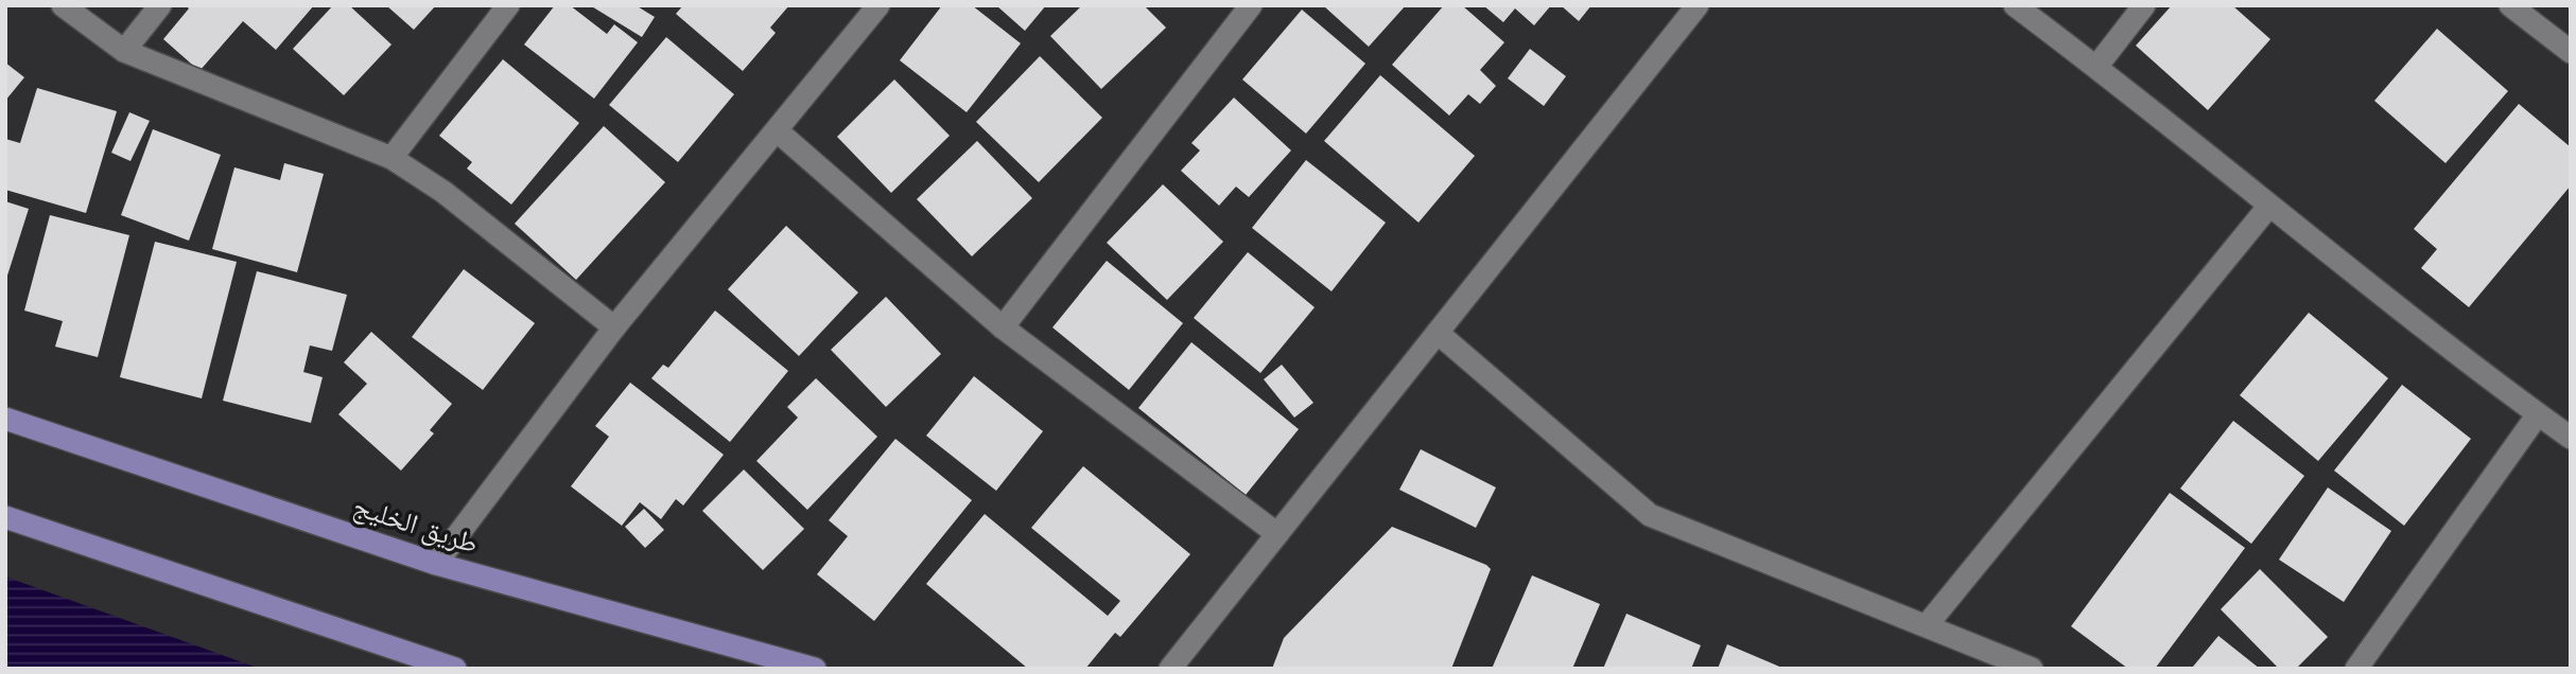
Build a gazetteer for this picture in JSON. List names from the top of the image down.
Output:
{
  "streets": {
    "main road": ["طريق الخليج"]
  }
}
